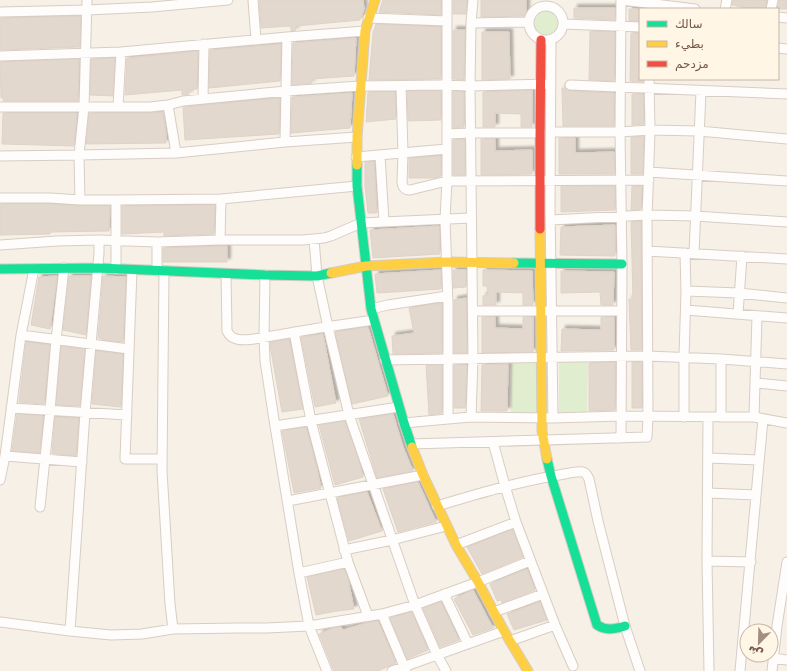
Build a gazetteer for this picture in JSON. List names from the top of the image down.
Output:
{
  "legend": ["سالك", "بطيء", "مزدحم"],
  "north": "bottom left"
}
